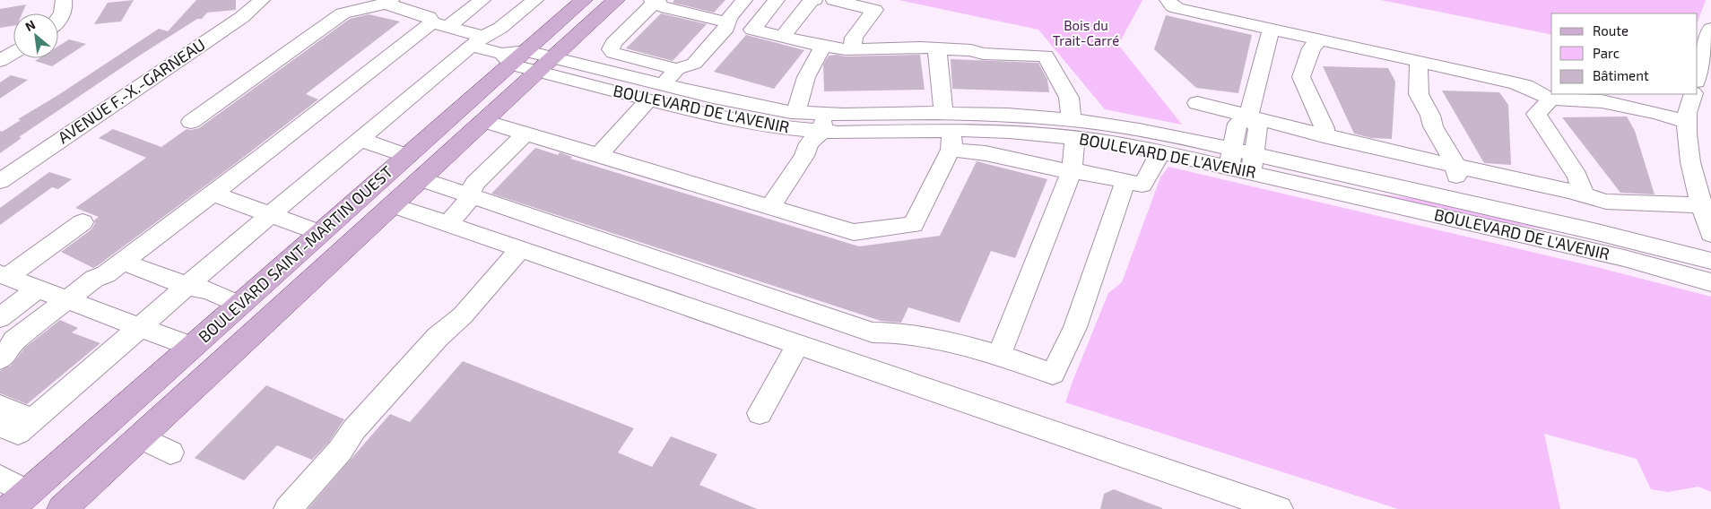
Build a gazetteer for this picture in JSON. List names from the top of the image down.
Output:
{
  "streets": {
    "main road": ["BOULEVARD SAINT-MARTIN OUEST"],
    "street": ["AVENUE F.-X.-GARNEAU", "BOULEVARD DE L'AVENIR"]
  },
  "crossings": [
    ["BOULEVARD DE L'AVENIR", "BOULEVARD SAINT-MARTIN OUEST"]
  ],
  "parks": ["Bois du Trait-Carré"],
  "legend": ["Route", "Parc", "Bâtiment"],
  "north": "top left"
}
